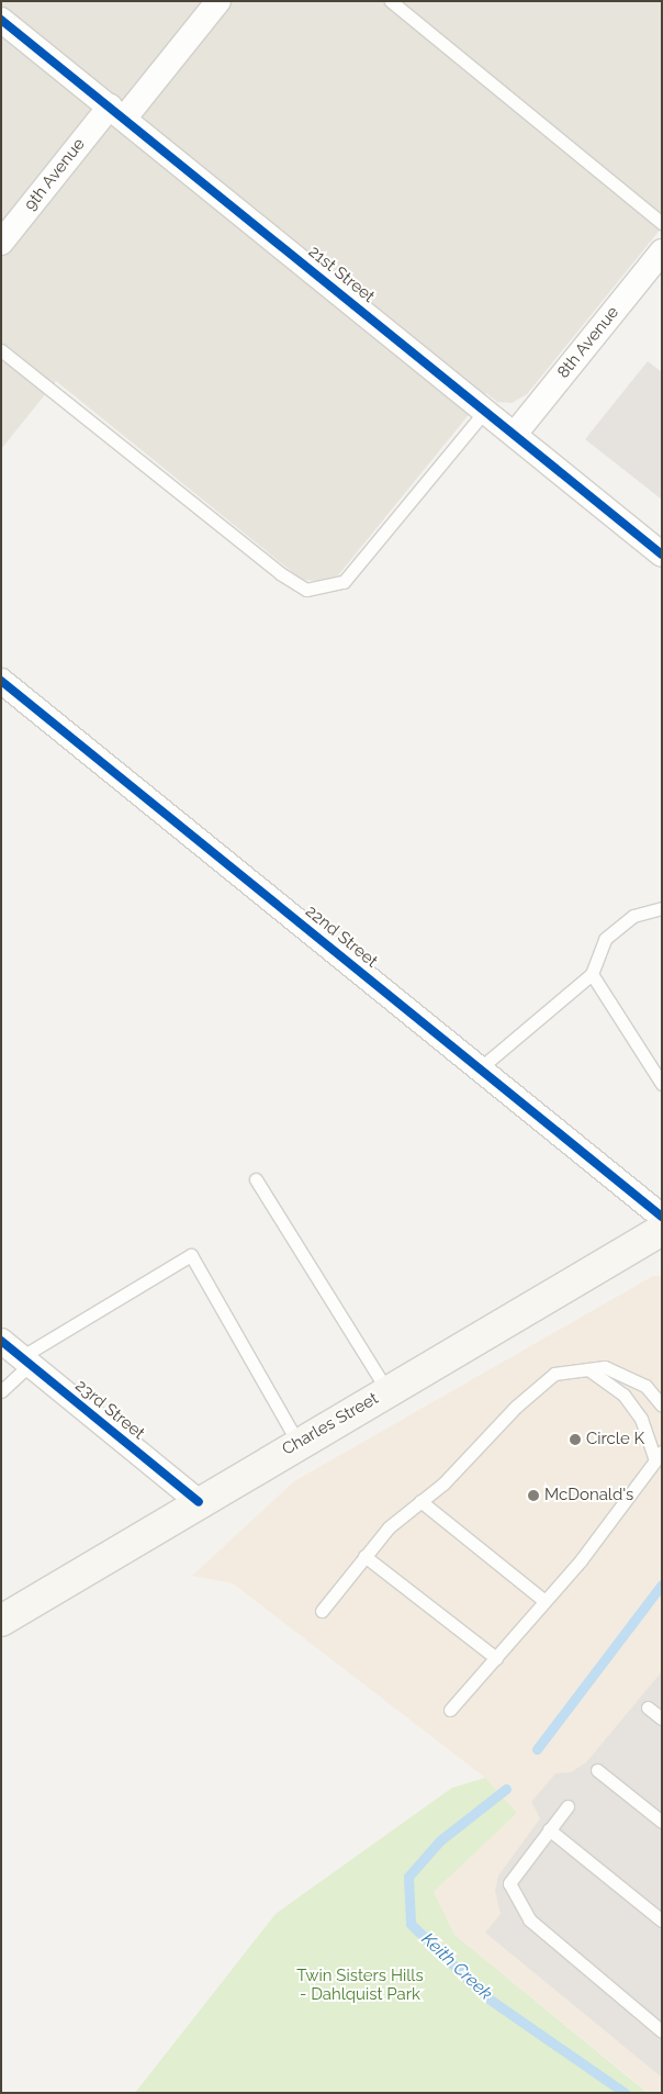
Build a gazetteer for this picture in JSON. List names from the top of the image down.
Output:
{
  "streets": {
    "main road": ["Charles Street"],
    "street": [
      "9th Avenue",
      "21st Street",
      "8th Avenue",
      "22nd Street",
      "23rd Street"
    ]
  },
  "crossings": [
    ["9th Avenue", "21st Street"],
    ["21st Street", "8th Avenue"],
    ["23rd Street", "Charles Street"]
  ],
  "water": ["Keith Creek"],
  "parks": ["Twin Sisters Hills - Dahlquist Park"],
  "places": ["Circle K", "McDonald's"]
}
